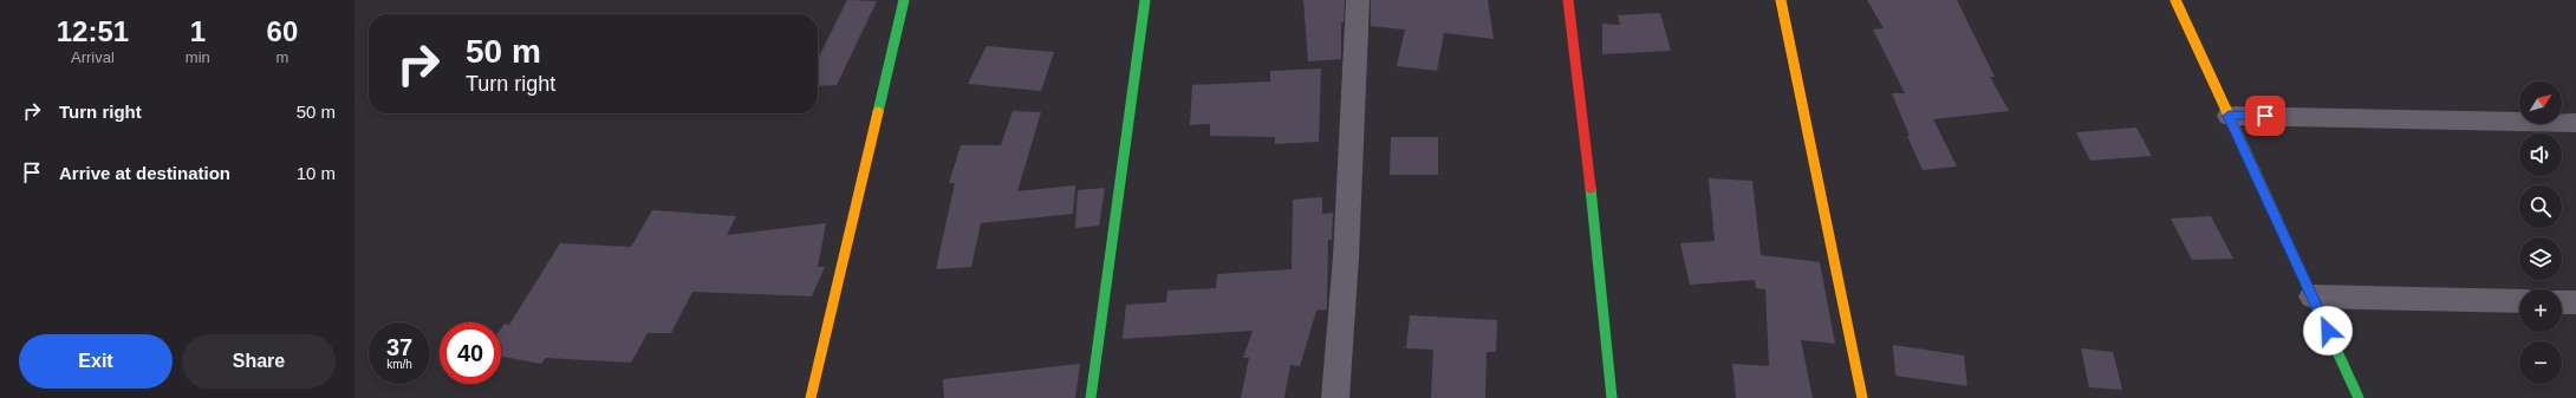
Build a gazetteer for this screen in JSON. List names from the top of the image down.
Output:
{
  "north": "top right",
  "page": {
    "eta": [
      "12:51",
      "Arrival",
      "1",
      "min",
      "60",
      "m"
    ],
    "turn": ["50 m", "Turn right"],
    "list": [
      {
        "name": "Turn right",
        "value": "50 m"
      },
      {
        "name": "Arrive at destination",
        "value": "10 m"
      }
    ],
    "map_buttons": ["+", "−"],
    "speed": "37 km/h",
    "limit": "40",
    "buttons": ["Exit", "Share"]
  }
}
